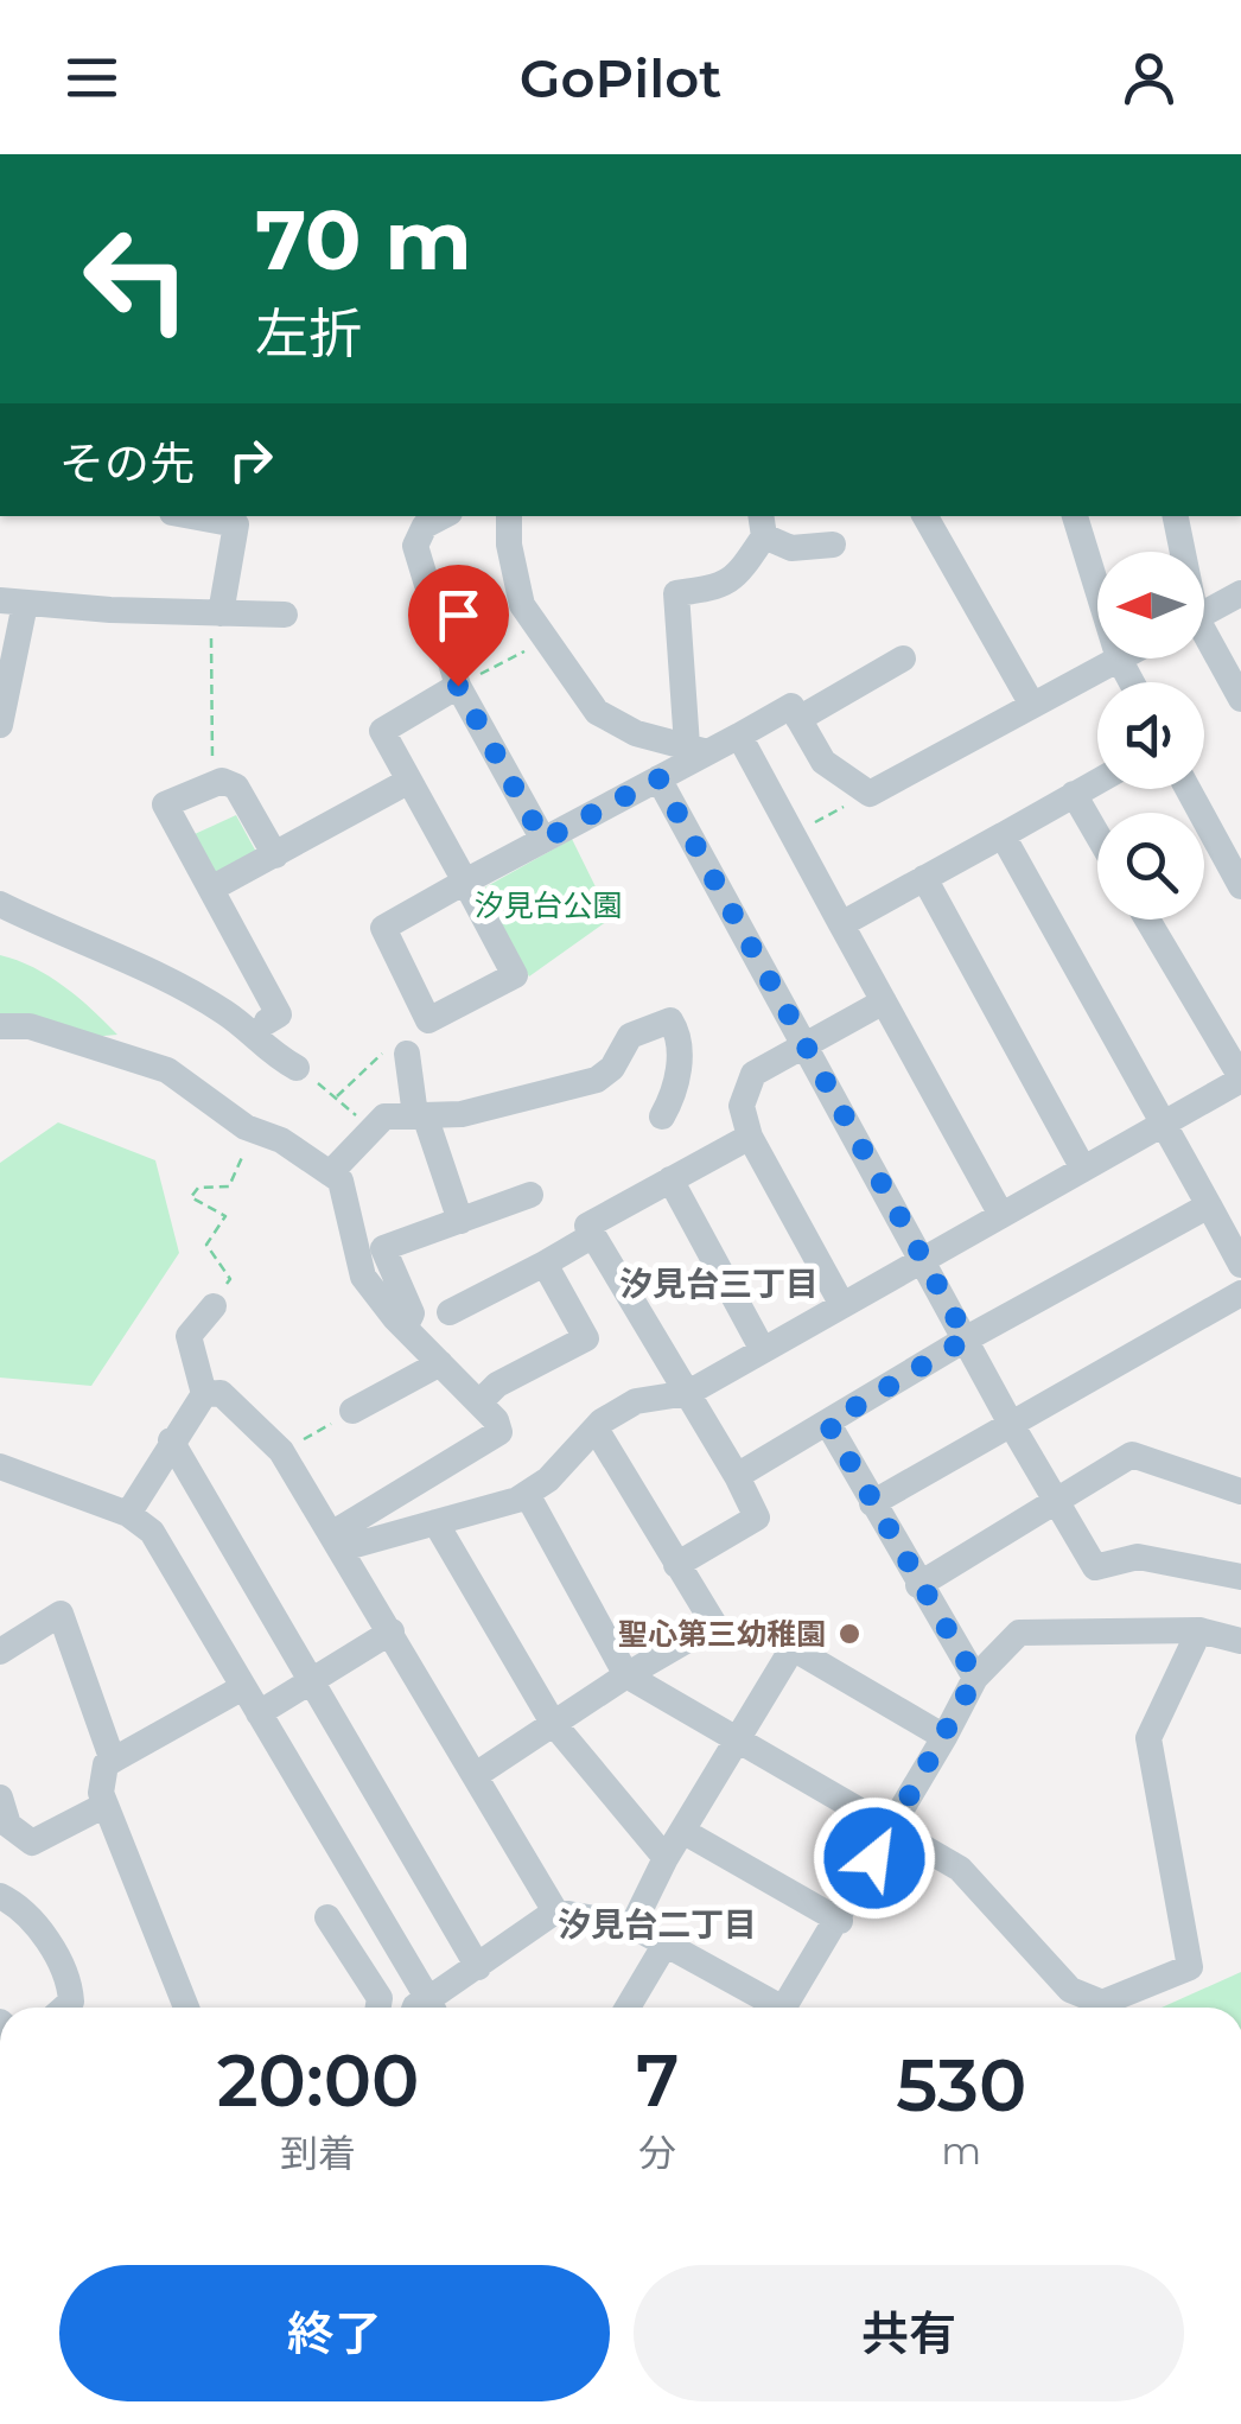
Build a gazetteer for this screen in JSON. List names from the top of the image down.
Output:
{
  "districts": ["汐見台三丁目", "汐見台二丁目"],
  "parks": ["汐見台公園"],
  "places": ["聖心第三幼稚園"],
  "north": "left",
  "page": {
    "header": "GoPilot",
    "turn": ["70 m", "左折"],
    "then": "その先",
    "eta": [
      "20:00",
      "到着",
      "7",
      "分",
      "530",
      "m"
    ],
    "buttons": ["終了", "共有"]
  }
}
